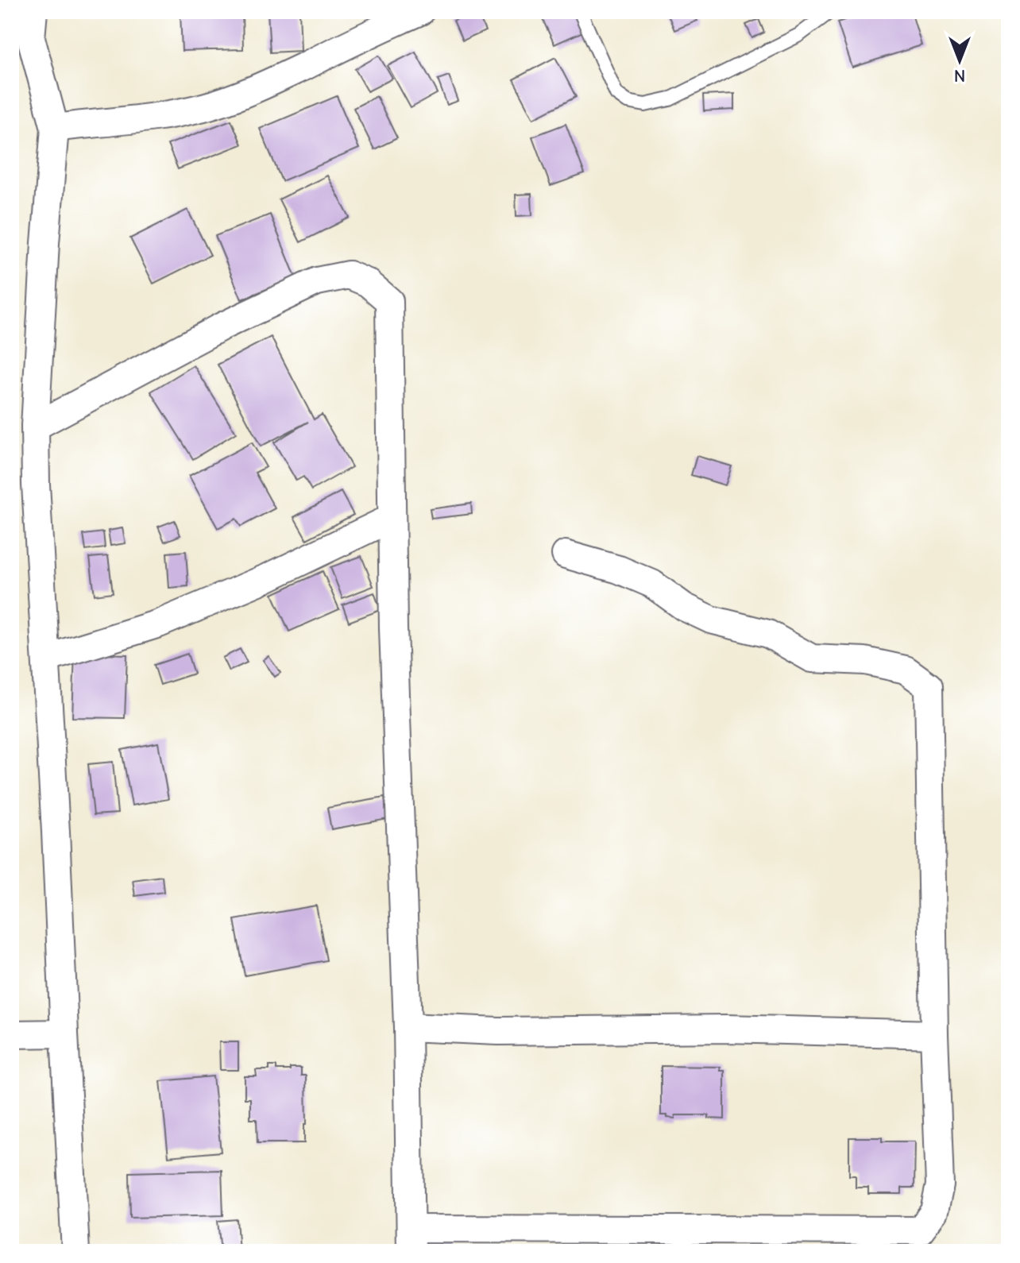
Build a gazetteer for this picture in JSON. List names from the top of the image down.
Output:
{
  "north": "bottom"
}
